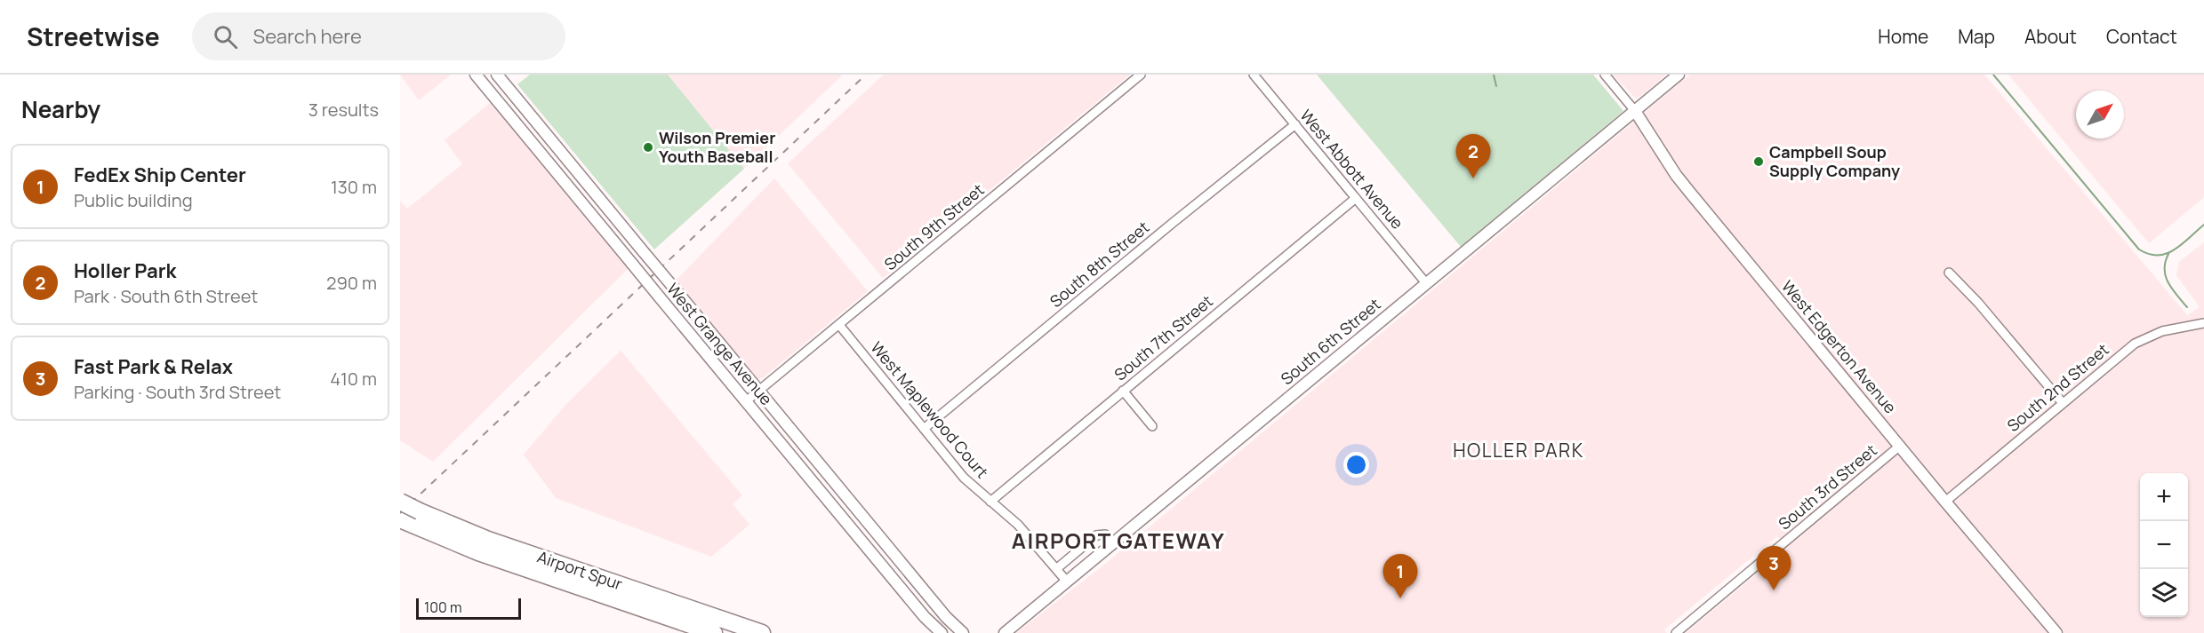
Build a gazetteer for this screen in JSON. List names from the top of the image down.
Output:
{
  "streets": {
    "highway": ["Airport Spur"],
    "street": [
      "West Abbott Avenue",
      "South 9th Street",
      "South 8th Street",
      "South 7th Street",
      "South 6th Street",
      "West Grange Avenue",
      "West Edgerton Avenue",
      "South 2nd Street",
      "West Maplewood Court",
      "South 3rd Street"
    ]
  },
  "crossings": [
    ["West Abbott Avenue", "South 8th Street"],
    ["West Abbott Avenue", "South 7th Street"],
    ["West Abbott Avenue", "South 6th Street"],
    ["South 9th Street", "West Grange Avenue"],
    ["South 9th Street", "West Maplewood Court"],
    ["South 8th Street", "West Maplewood Court"],
    ["South 7th Street", "West Maplewood Court"],
    ["South 6th Street", "West Edgerton Avenue"],
    ["South 6th Street", "West Maplewood Court"],
    ["West Edgerton Avenue", "South 2nd Street"],
    ["West Edgerton Avenue", "South 3rd Street"]
  ],
  "districts": ["HOLLER PARK", "AIRPORT GATEWAY"],
  "places": ["Wilson Premier Youth Baseball", "Campbell Soup Supply Company"],
  "scale_bar": "100 m",
  "north": "top right",
  "page": {
    "header": "Streetwise",
    "search": "Search here",
    "nav": [
      "Home",
      "Map",
      "About",
      "Contact"
    ],
    "heading": ["Nearby", "3 results"],
    "pins": ["2", "3", "1"],
    "list": [
      {
        "mark": "1",
        "name": "FedEx Ship Center",
        "note": "Public building",
        "value": "130 m"
      },
      {
        "mark": "2",
        "name": "Holler Park",
        "note": "Park · South 6th Street",
        "value": "290 m"
      },
      {
        "mark": "3",
        "name": "Fast Park & Relax",
        "note": "Parking · South 3rd Street",
        "value": "410 m"
      }
    ],
    "map_buttons": ["+", "−"],
    "scale": "100 m"
  }
}
